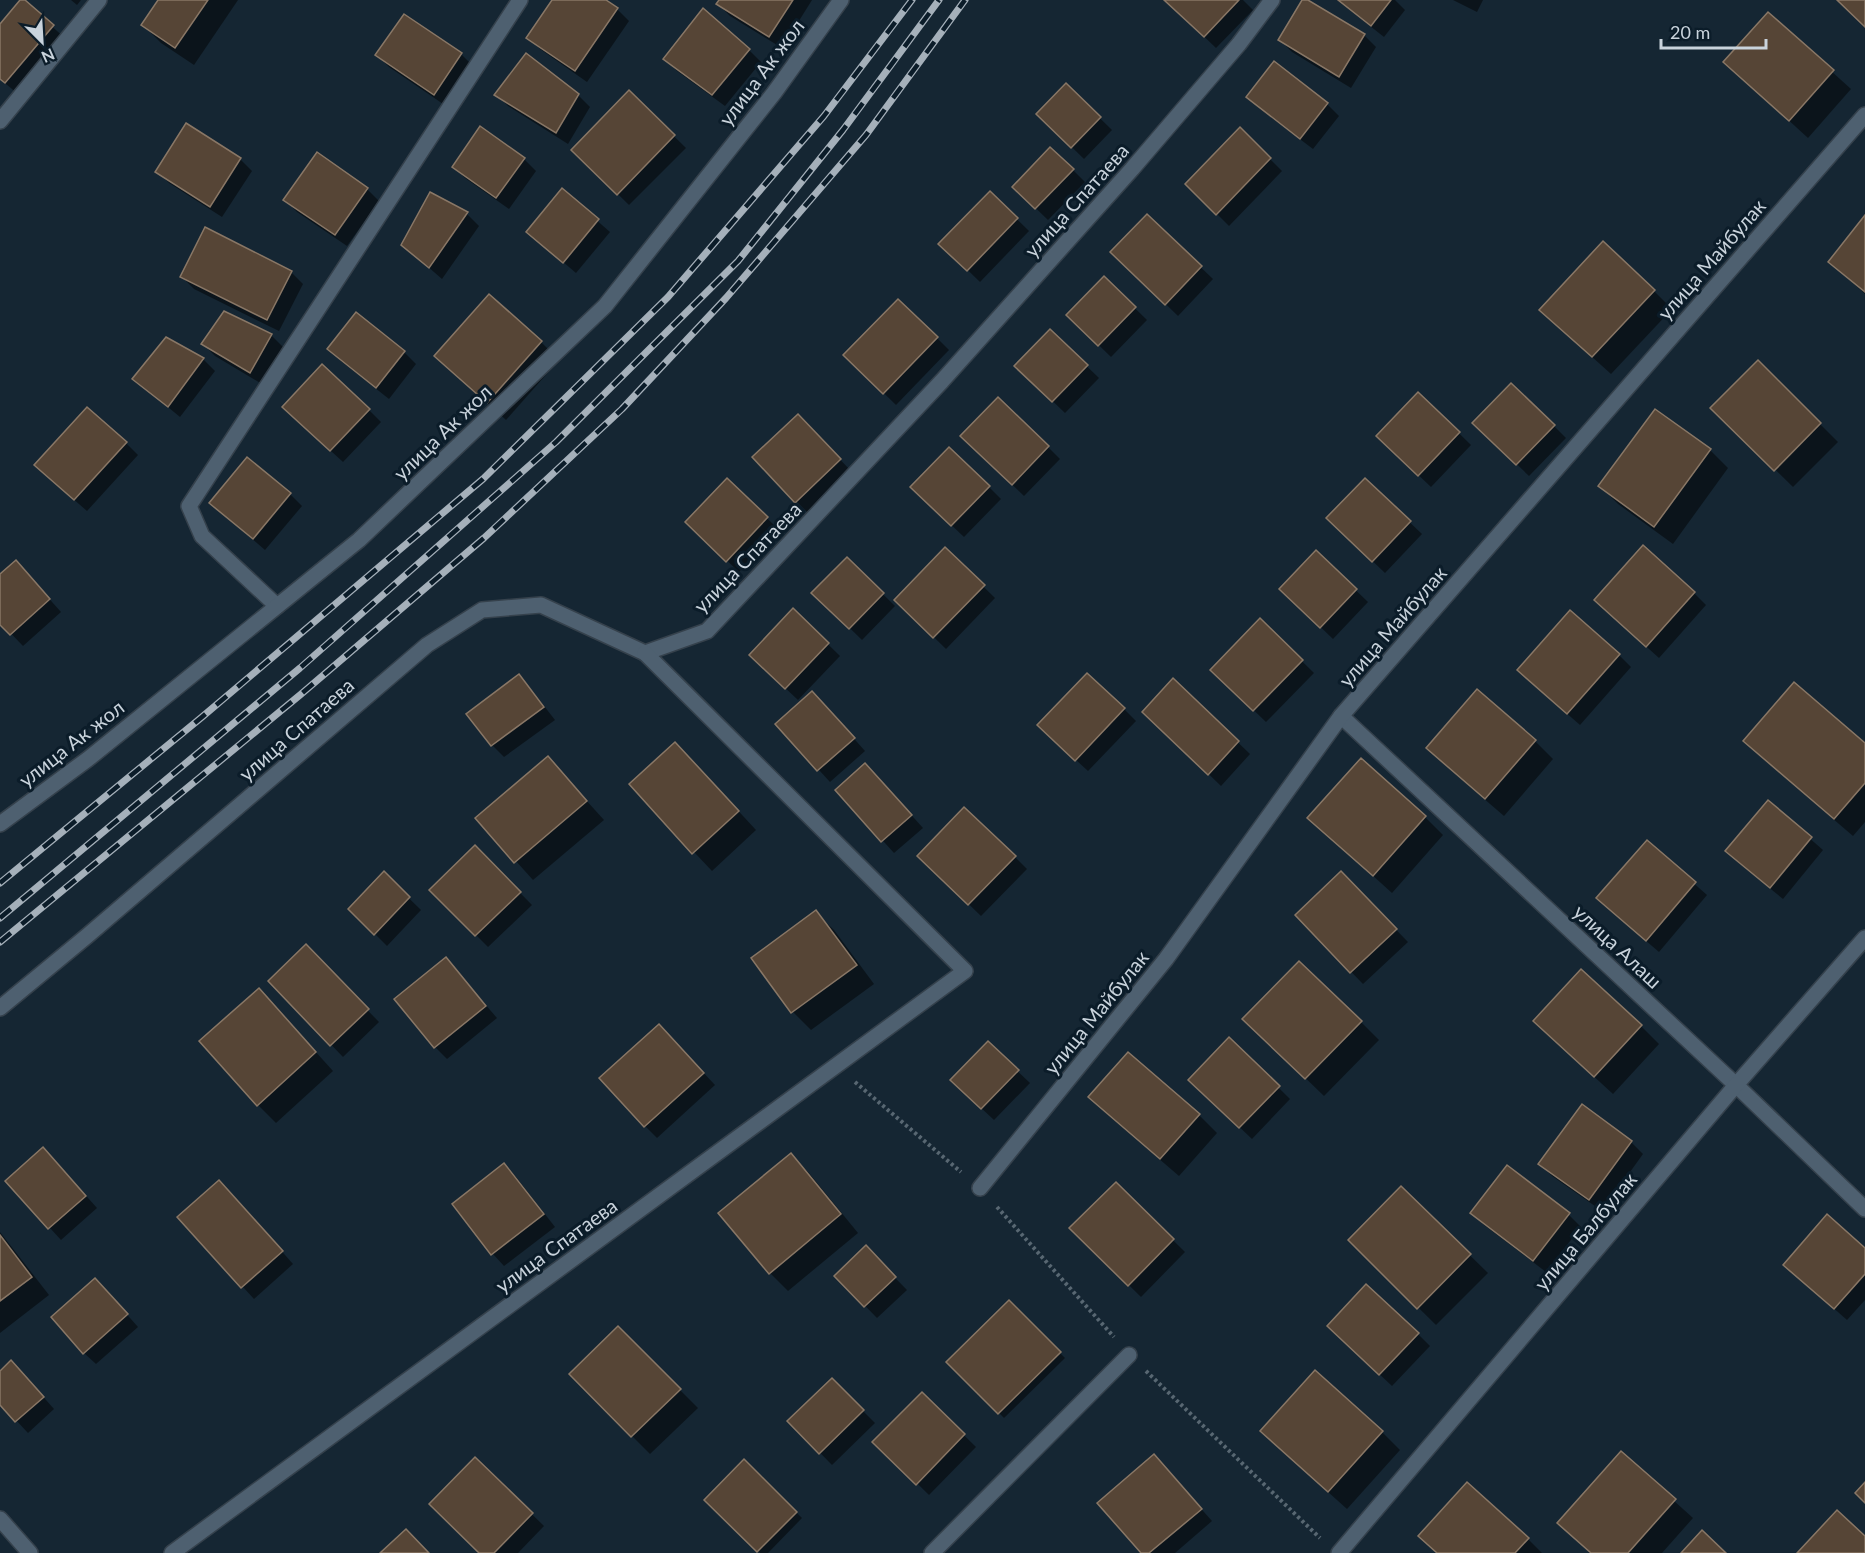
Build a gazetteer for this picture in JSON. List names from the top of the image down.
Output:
{
  "streets": {
    "street": [
      "улица Ак жол",
      "улица Спатаева",
      "улица Майбулак",
      "улица Алаш",
      "улица Балбулак"
    ]
  },
  "crossings": [
    ["улица Майбулак", "улица Алаш"],
    ["улица Алаш", "улица Балбулак"]
  ],
  "scale_bar": "20 m",
  "north": "bottom right"
}
